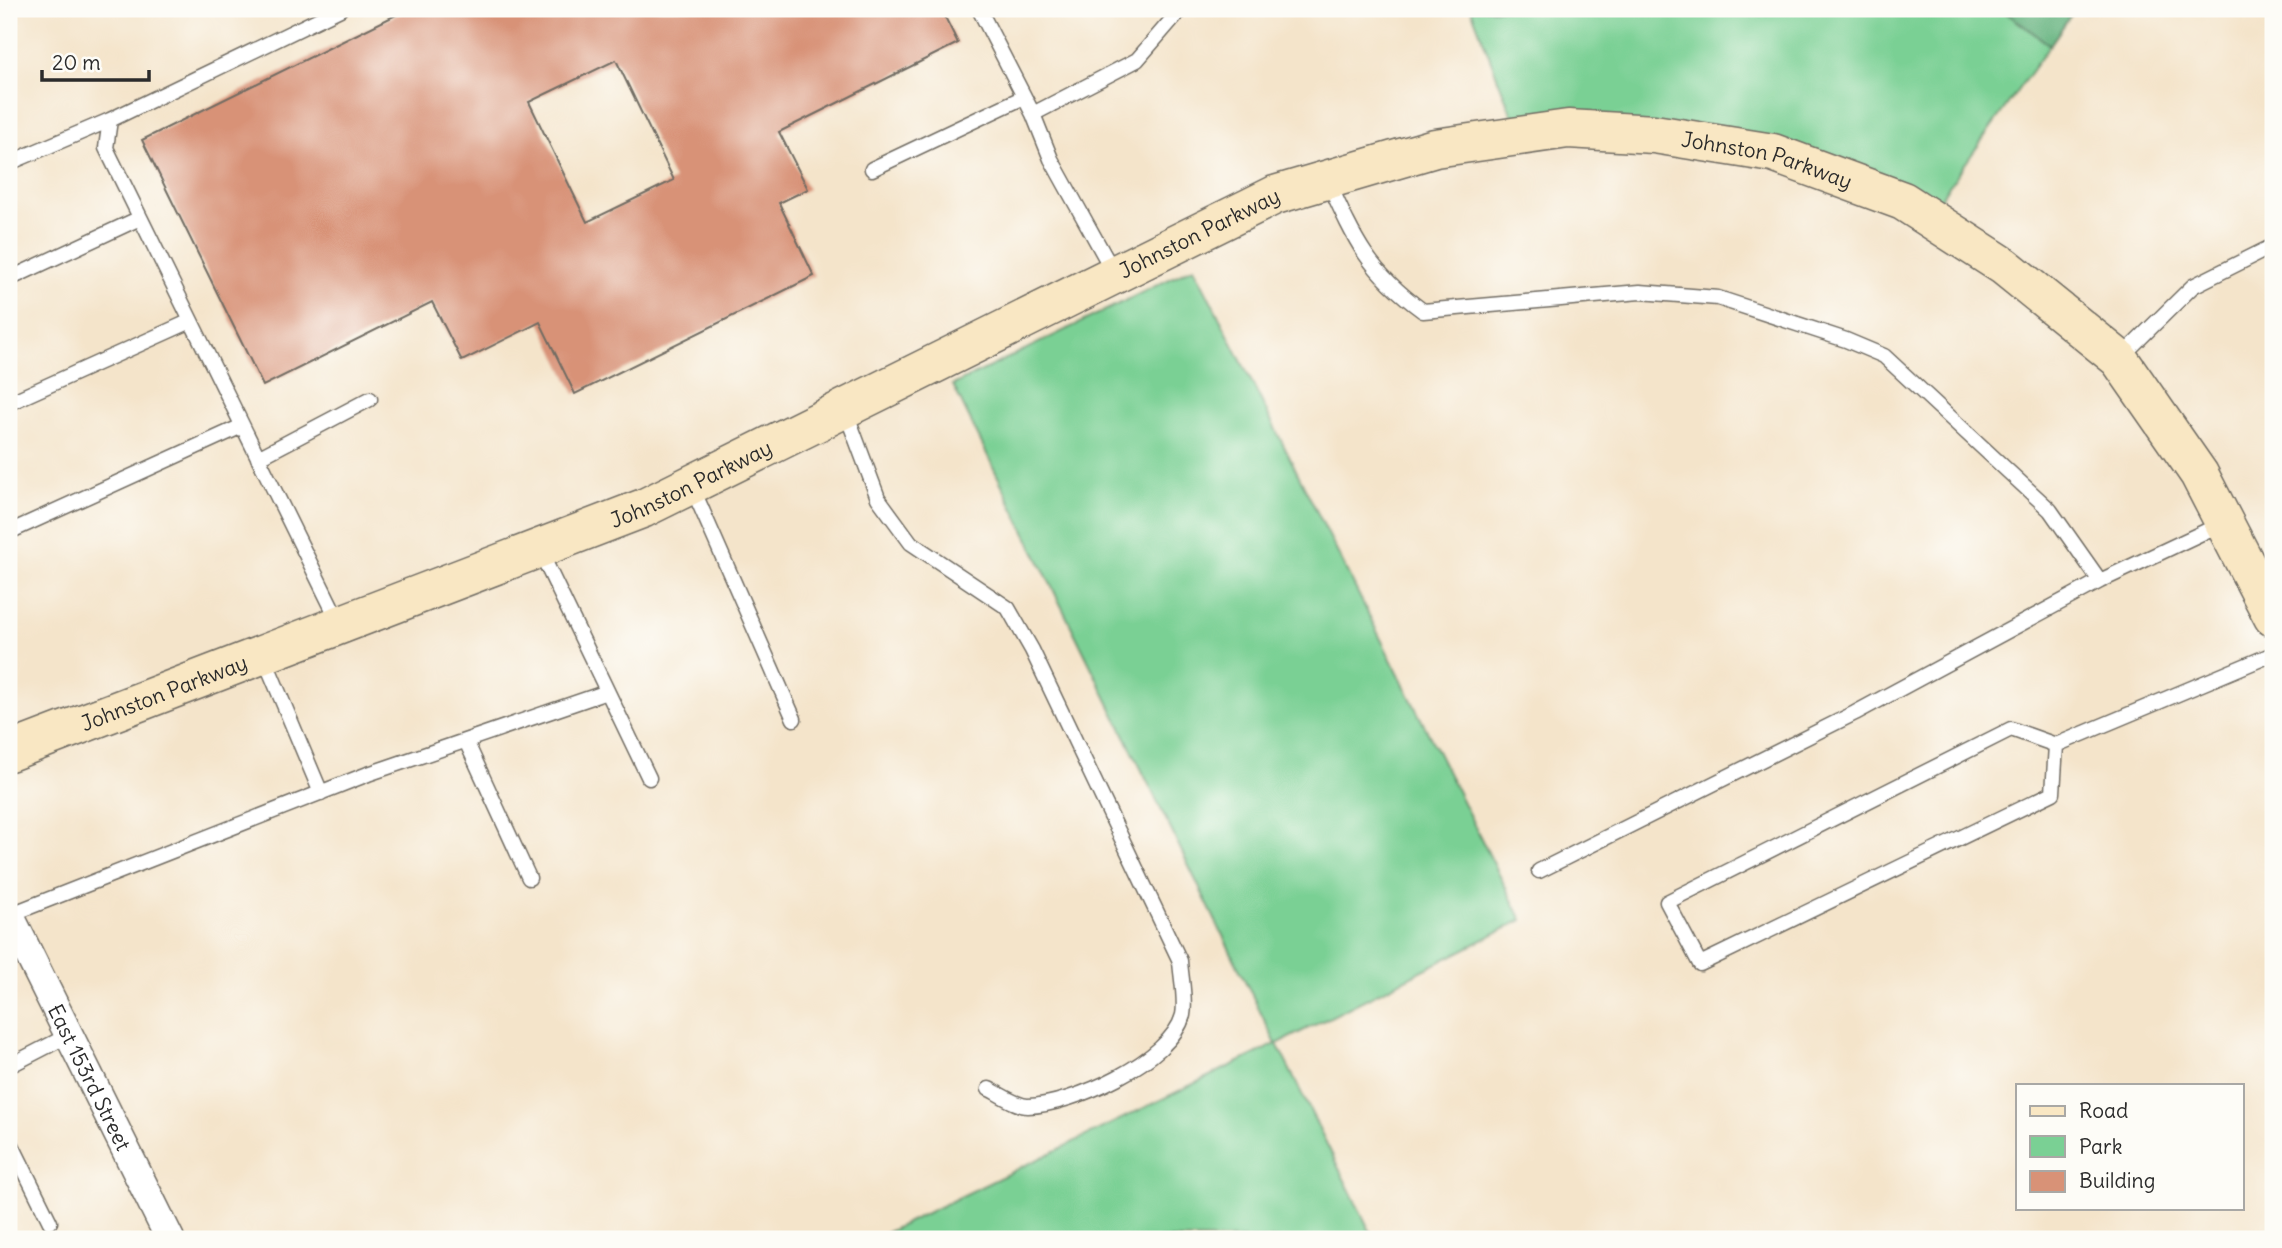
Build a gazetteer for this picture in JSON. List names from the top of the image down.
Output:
{
  "streets": {
    "street": ["Johnston Parkway", "East 153rd Street"]
  },
  "legend": ["Road", "Park", "Building"],
  "scale_bar": "20 m"
}
